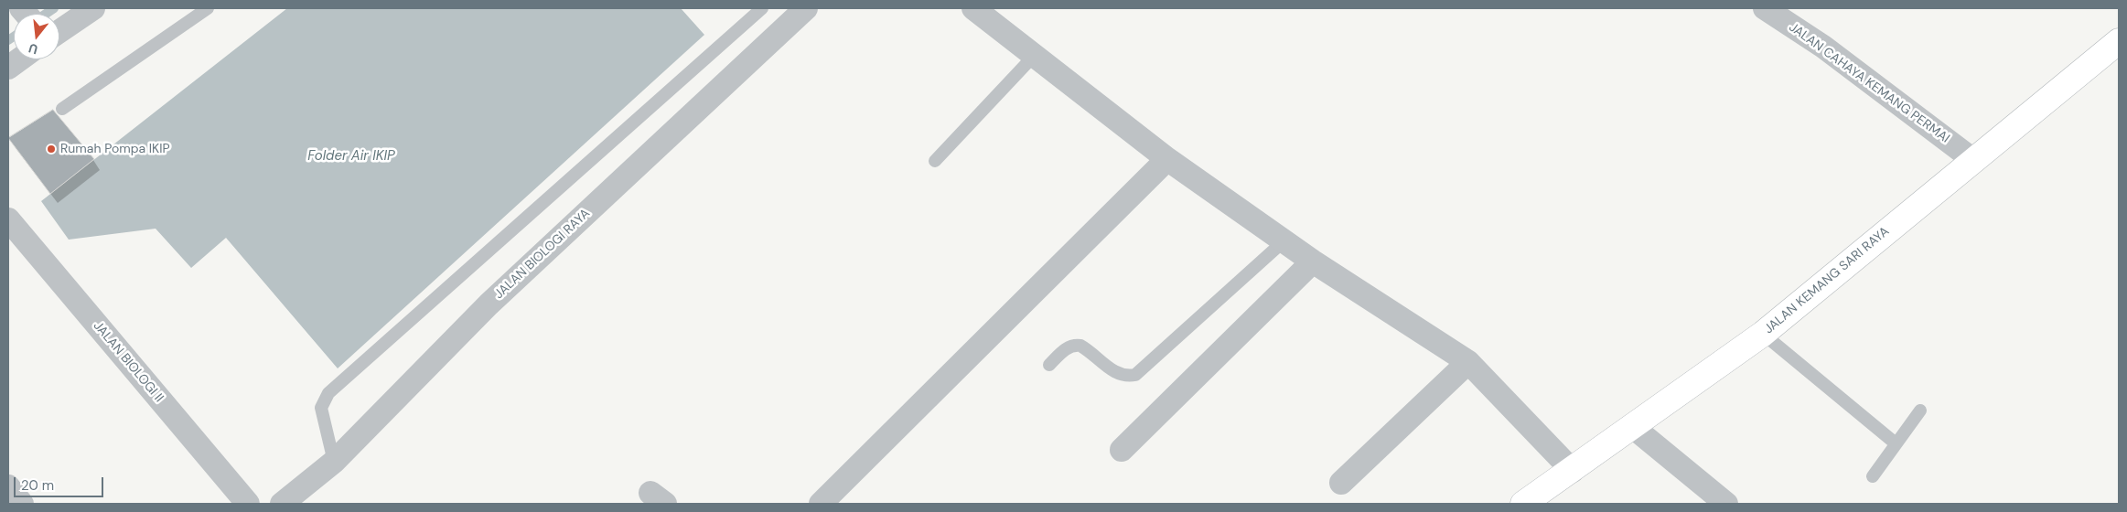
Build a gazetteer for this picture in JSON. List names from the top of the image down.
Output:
{
  "streets": {
    "main road": ["JALAN KEMANG SARI RAYA"],
    "street": ["JALAN CAHAYA KEMANG PERMAI", "JALAN BIOLOGI RAYA", "JALAN BIOLOGI II"]
  },
  "crossings": [
    ["JALAN CAHAYA KEMANG PERMAI", "JALAN KEMANG SARI RAYA"]
  ],
  "water": ["Folder Air IKIP"],
  "places": ["Rumah Pompa IKIP"],
  "scale_bar": "20 m",
  "north": "bottom"
}
